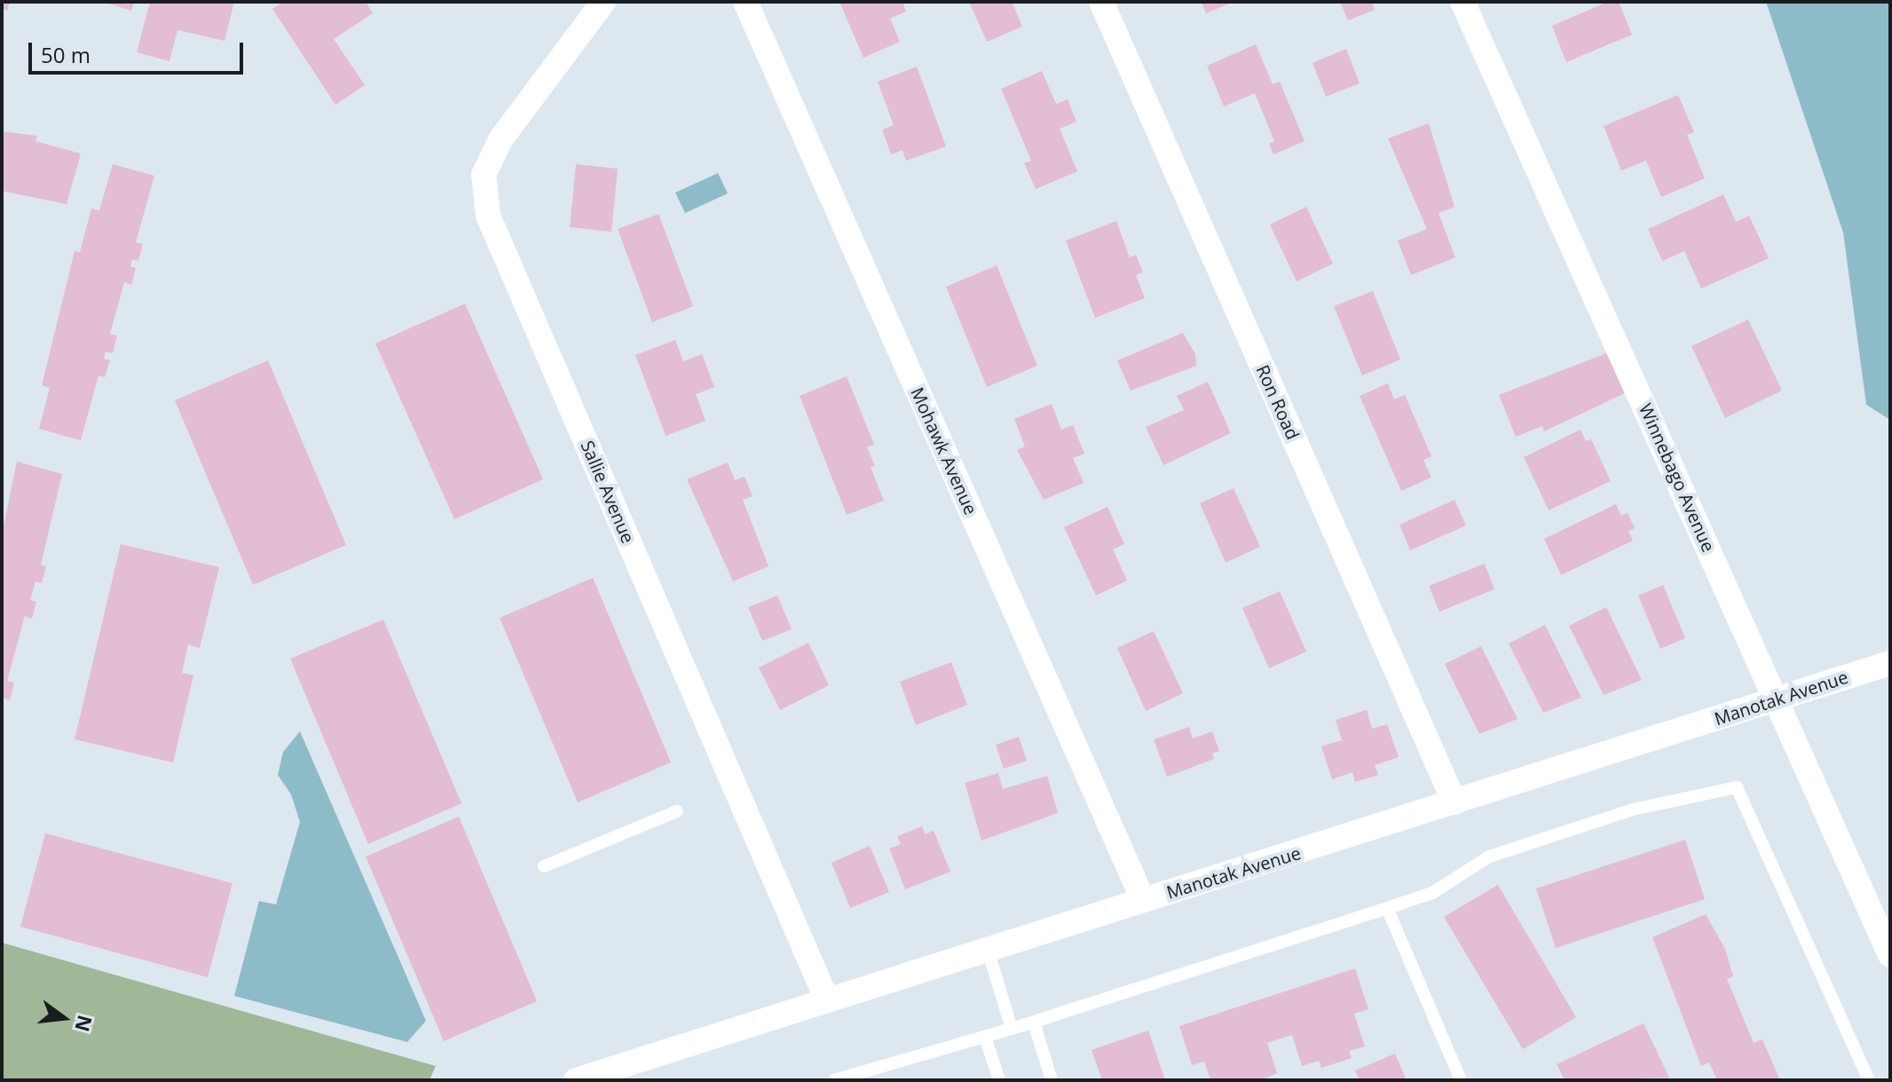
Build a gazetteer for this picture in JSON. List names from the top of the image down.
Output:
{
  "streets": {
    "street": [
      "Ron Road",
      "Mohawk Avenue",
      "Winnebago Avenue",
      "Sallie Avenue",
      "Manotak Avenue"
    ]
  },
  "crossings": [
    ["Ron Road", "Manotak Avenue"],
    ["Mohawk Avenue", "Manotak Avenue"],
    ["Winnebago Avenue", "Manotak Avenue"],
    ["Sallie Avenue", "Manotak Avenue"]
  ],
  "scale_bar": "50 m",
  "north": "right"
}
